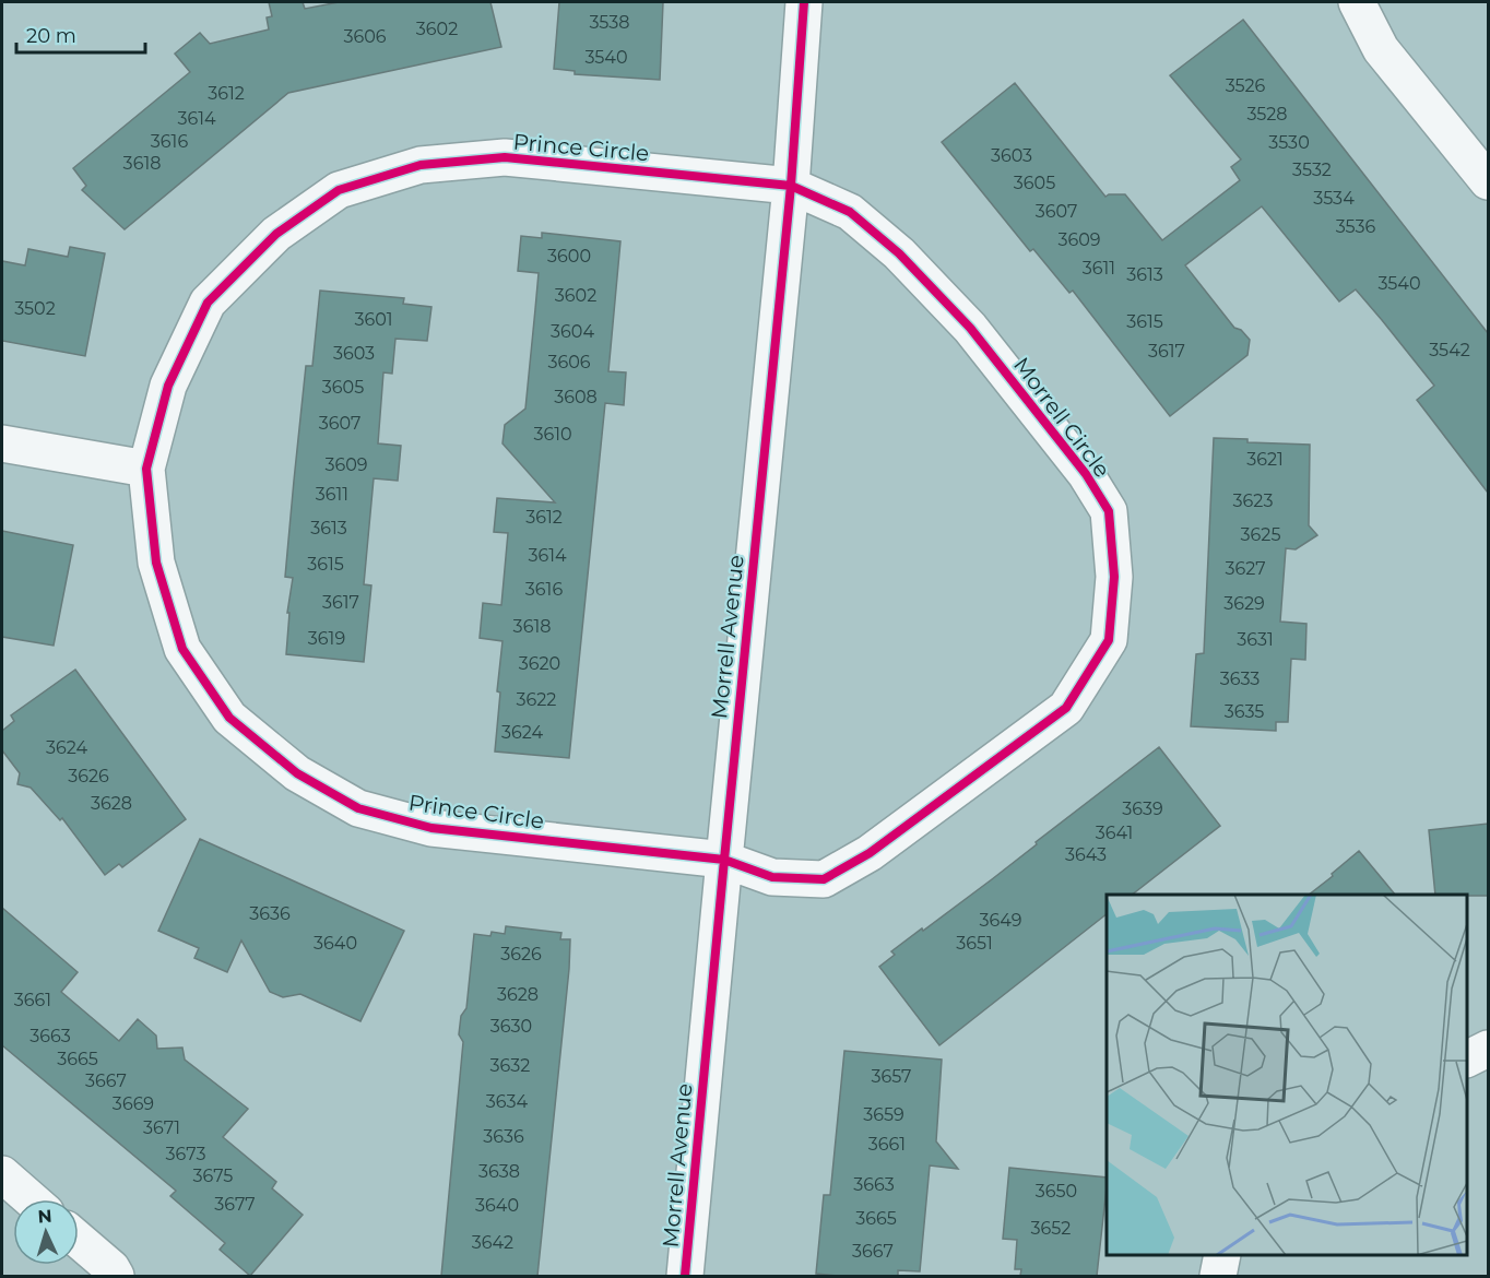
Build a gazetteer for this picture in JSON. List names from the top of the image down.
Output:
{
  "streets": {
    "street": ["Prince Circle", "Morrell Circle", "Morrell Avenue"]
  },
  "crossings": [
    ["Prince Circle", "Morrell Circle"],
    ["Prince Circle", "Morrell Avenue"],
    ["Morrell Circle", "Morrell Avenue"]
  ],
  "house_numbers": [
    "3538",
    "3602",
    "3606",
    "3540",
    "3526",
    "3612",
    "3528",
    "3614",
    "3616",
    "3530",
    "3603",
    "3618",
    "3532",
    "3605",
    "3534",
    "3607",
    "3536",
    "3609",
    "3600",
    "3611",
    "3613",
    "3540",
    "3602",
    "3502",
    "3601",
    "3615",
    "3604",
    "3542",
    "3617",
    "3603",
    "3606",
    "3605",
    "3608",
    "3607",
    "3610",
    "3621",
    "3609",
    "3611",
    "3623",
    "3612",
    "3613",
    "3625",
    "3614",
    "3615",
    "3627",
    "3616",
    "3617",
    "3629",
    "3618",
    "3619",
    "3631",
    "3620",
    "3633",
    "3622",
    "3635",
    "3624",
    "3624",
    "3626",
    "3628",
    "3639",
    "3641",
    "3643",
    "3636",
    "3649",
    "3640",
    "3651",
    "3626",
    "3628",
    "3661",
    "3630",
    "3663",
    "3665",
    "3632",
    "3657",
    "3667",
    "3634",
    "3669",
    "3659",
    "3671",
    "3636",
    "3661",
    "3673",
    "3638",
    "3675",
    "3663",
    "3650",
    "3677",
    "3640",
    "3665",
    "3652",
    "3642",
    "3667"
  ],
  "scale_bar": "20 m",
  "north": "top"
}
